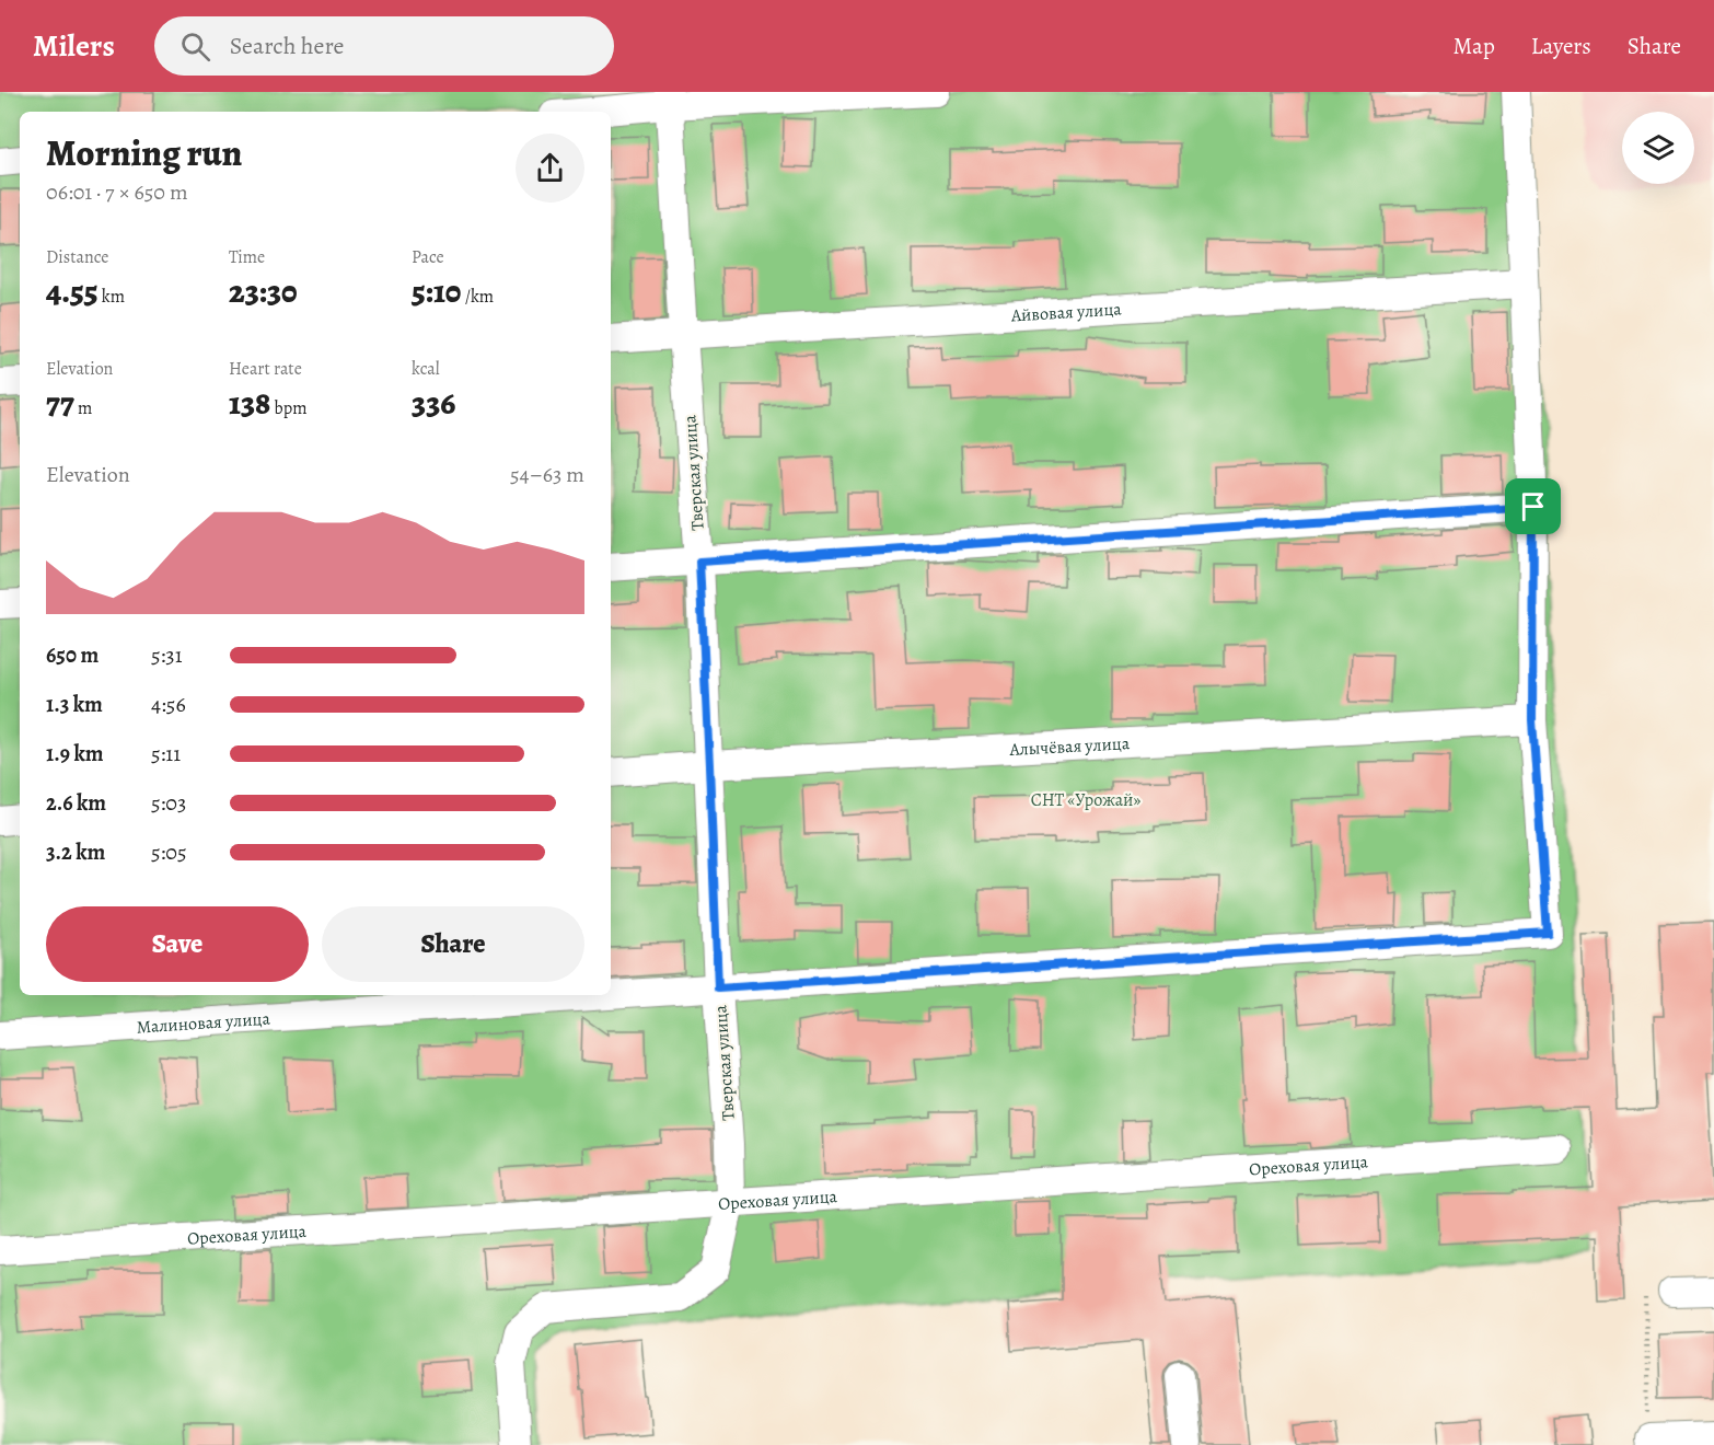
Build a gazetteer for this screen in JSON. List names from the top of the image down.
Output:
{
  "streets": {
    "street": [
      "Айвовая улица",
      "Тверская улица",
      "Алычёвая улица",
      "Малиновая улица",
      "Ореховая улица"
    ]
  },
  "crossings": [
    ["Айвовая улица", "Тверская улица"],
    ["Тверская улица", "Алычёвая улица"],
    ["Тверская улица", "Малиновая улица"],
    ["Тверская улица", "Ореховая улица"],
    ["Алычёвая улица", "Малиновая улица"]
  ],
  "parks": ["СНТ «Урожай»"],
  "page": {
    "header": "Milers",
    "search": "Search here",
    "nav": ["Map", "Layers", "Share"],
    "heading": ["Morning run", "06:01 · 7 × 650 m"],
    "stats": [
      ["Distance", "4.55 km"],
      ["Time", "23:30"],
      ["Pace", "5:10 /km"],
      ["Elevation", "77 m"],
      ["Heart rate", "138 bpm"],
      ["kcal", "336"]
    ],
    "chart": ["Elevation", "54–63 m"],
    "list": [
      {
        "name": "650 m",
        "note": "5:31"
      },
      {
        "name": "1.3 km",
        "note": "4:56"
      },
      {
        "name": "1.9 km",
        "note": "5:11"
      },
      {
        "name": "2.6 km",
        "note": "5:03"
      },
      {
        "name": "3.2 km",
        "note": "5:05"
      }
    ],
    "buttons": ["Save", "Share"]
  }
}
